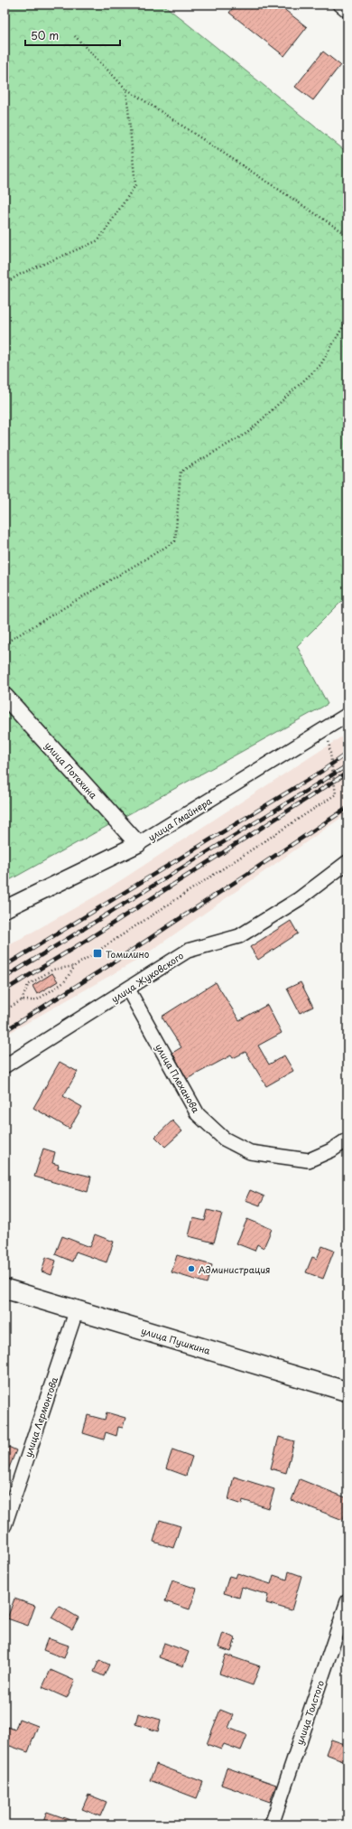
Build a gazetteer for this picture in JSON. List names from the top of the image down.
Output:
{
  "streets": {
    "main road": ["улица Пушкина"],
    "street": [
      "улица Потехина",
      "улица Гмайнера",
      "улица Жуковского",
      "улица Плеханова",
      "улица Лермонтова",
      "улица Толстого"
    ]
  },
  "crossings": [
    ["улица Потехина", "улица Гмайнера"],
    ["улица Жуковского", "улица Плеханова"],
    ["улица Пушкина", "улица Лермонтова"]
  ],
  "places": {
    "transit": ["Томилино"],
    "other": ["Администрация"]
  },
  "scale_bar": "50 m"
}
